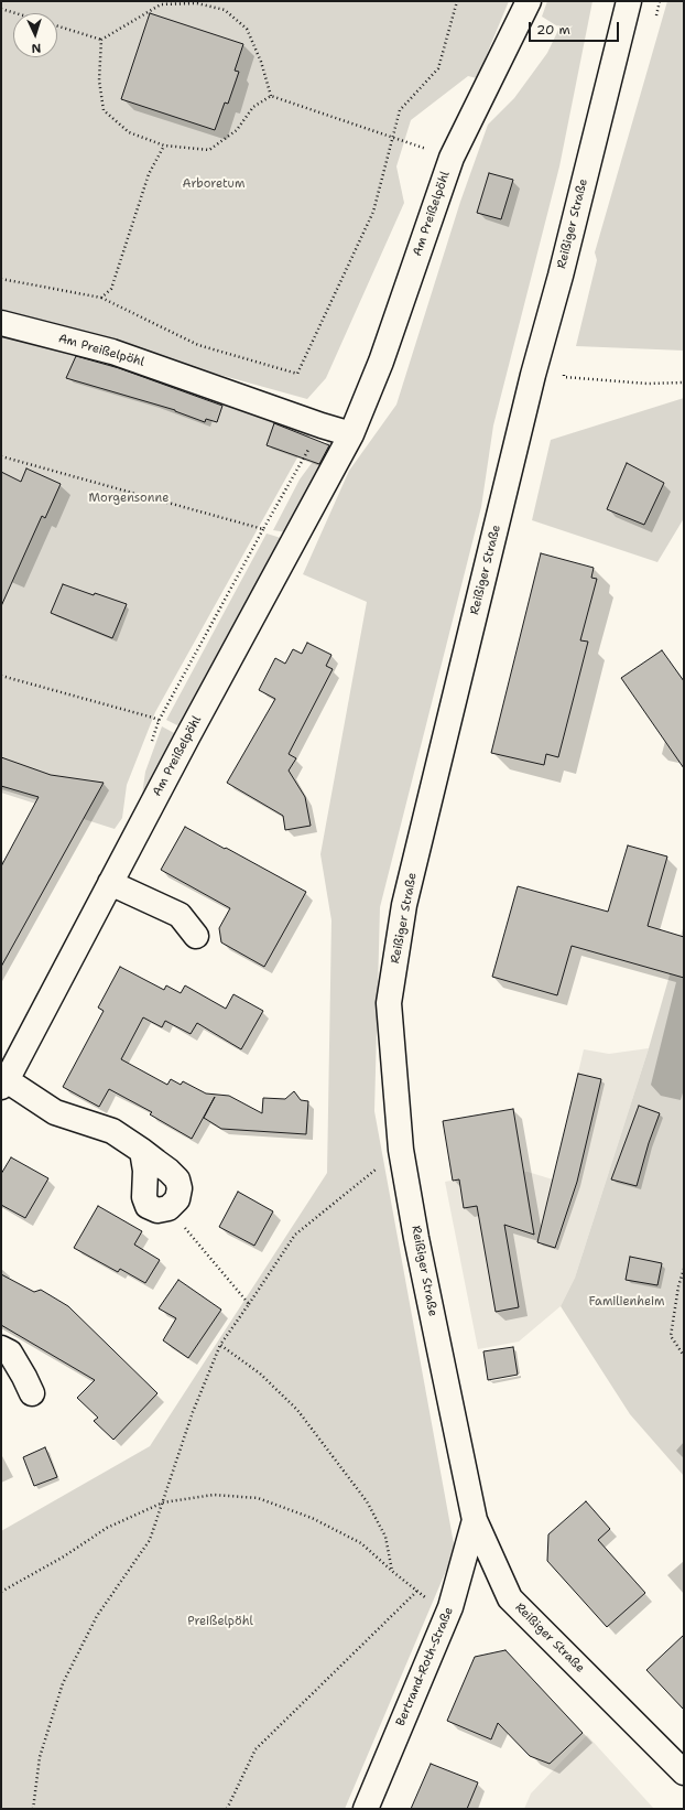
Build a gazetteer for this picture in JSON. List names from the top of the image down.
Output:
{
  "streets": {
    "street": ["Am Preißelpöhl", "Reißiger Straße", "Bertrand-Roth-Straße"]
  },
  "crossings": [
    ["Reißiger Straße", "Bertrand-Roth-Straße"]
  ],
  "parks": [
    "Arboretum",
    "Morgensonne",
    "Familienheim",
    "Preißelpöhl"
  ],
  "scale_bar": "20 m",
  "north": "bottom"
}
